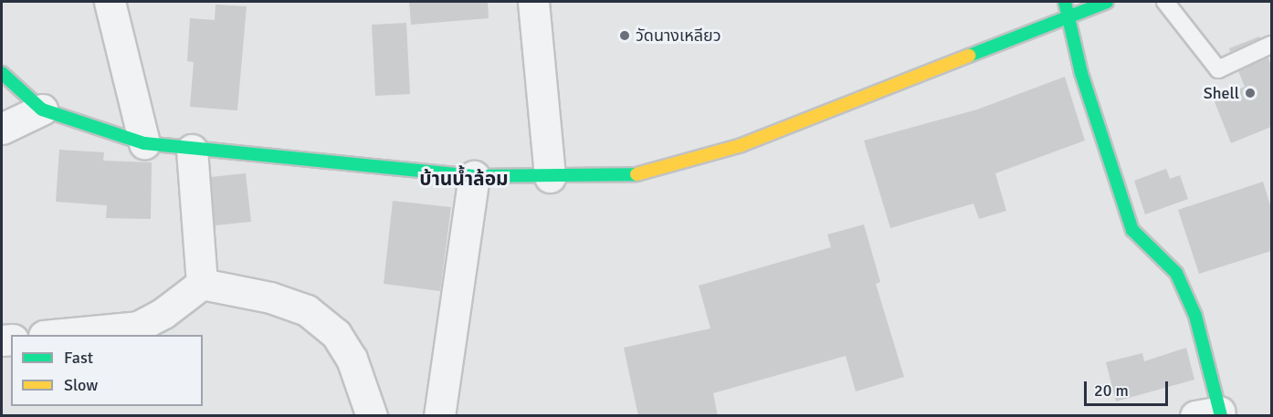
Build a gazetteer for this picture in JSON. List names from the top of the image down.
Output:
{
  "districts": ["บ้านน้ำล้อม"],
  "places": ["วัดนางเหลียว", "Shell"],
  "legend": ["Fast", "Slow"],
  "scale_bar": "20 m"
}
